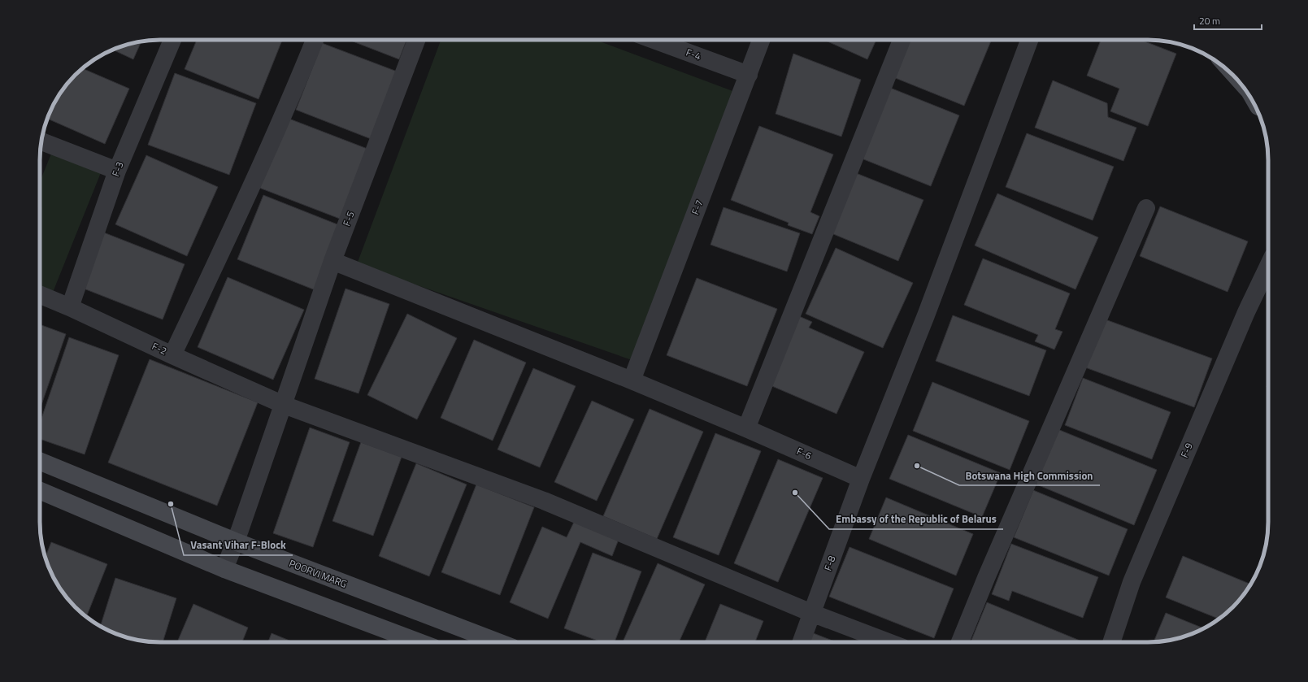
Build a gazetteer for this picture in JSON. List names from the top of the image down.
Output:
{
  "streets": {
    "main road": ["POORVI MARG"],
    "street": [
      "F-4",
      "F-3",
      "F-7",
      "F-5",
      "F-2",
      "F-9",
      "F-6",
      "F-8"
    ]
  },
  "crossings": [
    ["F-4", "F-7"],
    ["F-3", "F-2"],
    ["F-7", "F-6"],
    ["F-5", "F-2"],
    ["F-5", "F-6"],
    ["F-5", "POORVI MARG"],
    ["F-2", "F-8"],
    ["F-6", "F-8"]
  ],
  "places": ["Botswana High Commission", "Embassy of the Republic of Belarus", "Vasant Vihar F-Block"],
  "scale_bar": "20 m"
}
